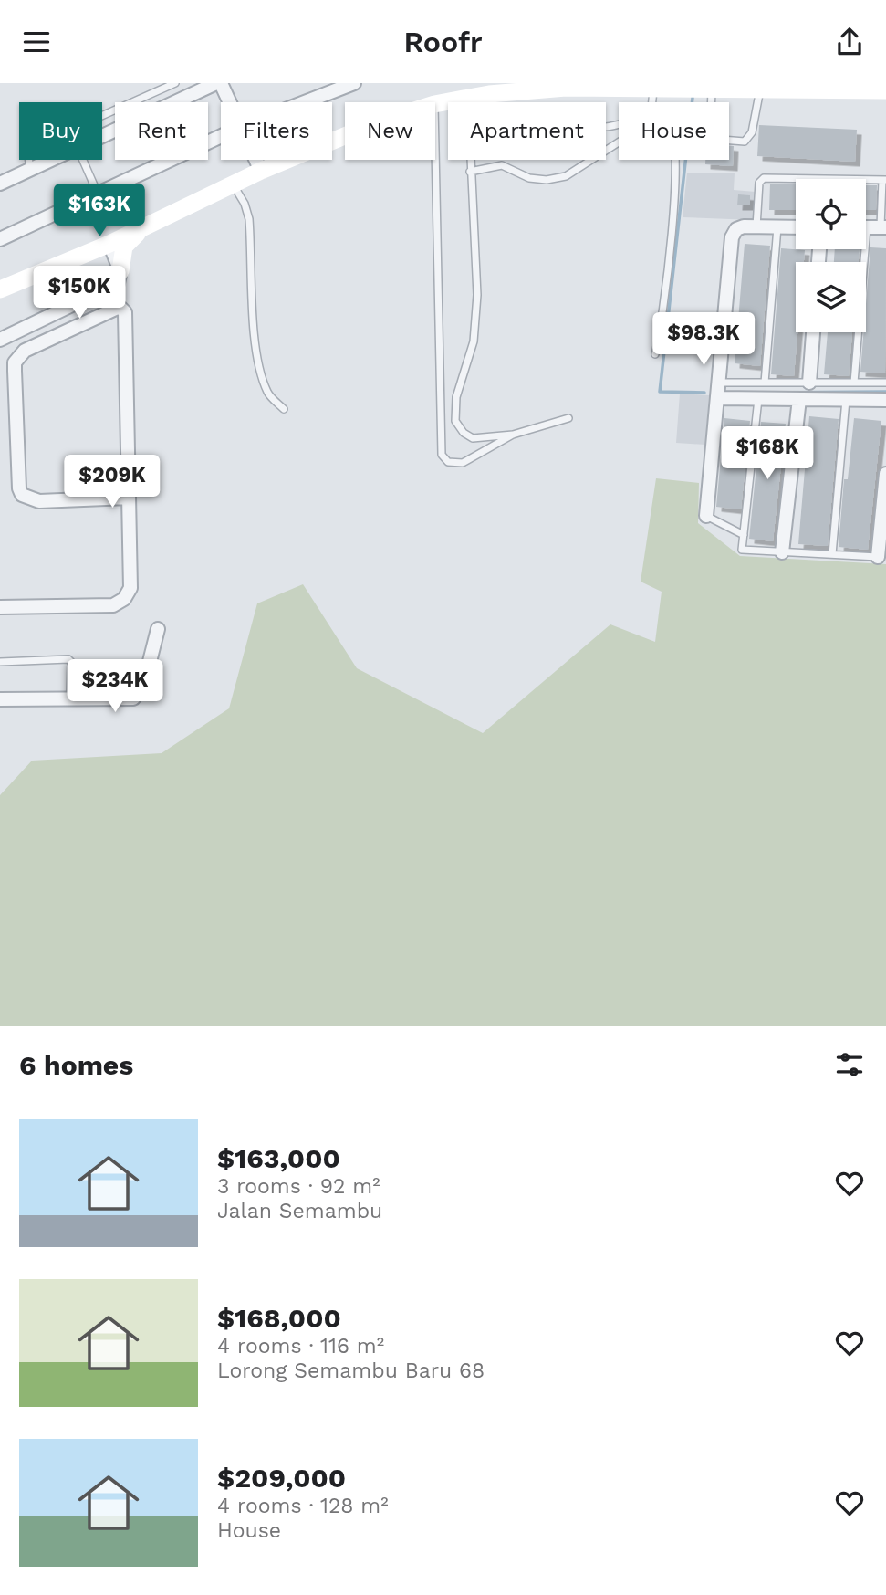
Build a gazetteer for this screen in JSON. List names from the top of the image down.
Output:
{
  "page": {
    "header": "Roofr",
    "chip": [
      "Buy",
      "Rent",
      "Filters",
      "New",
      "Apartment",
      "House"
    ],
    "price": [
      "$163K",
      "$150K",
      "$98.3K",
      "$168K",
      "$209K",
      "$234K"
    ],
    "heading": "6 homes",
    "list": [
      {
        "name": "$163,000",
        "note": "3 rooms · 92 m² · Jalan Semambu"
      },
      {
        "name": "$168,000",
        "note": "4 rooms · 116 m² · Lorong Semambu Baru 68"
      },
      {
        "name": "$209,000",
        "note": "4 rooms · 128 m² · House"
      }
    ]
  }
}
